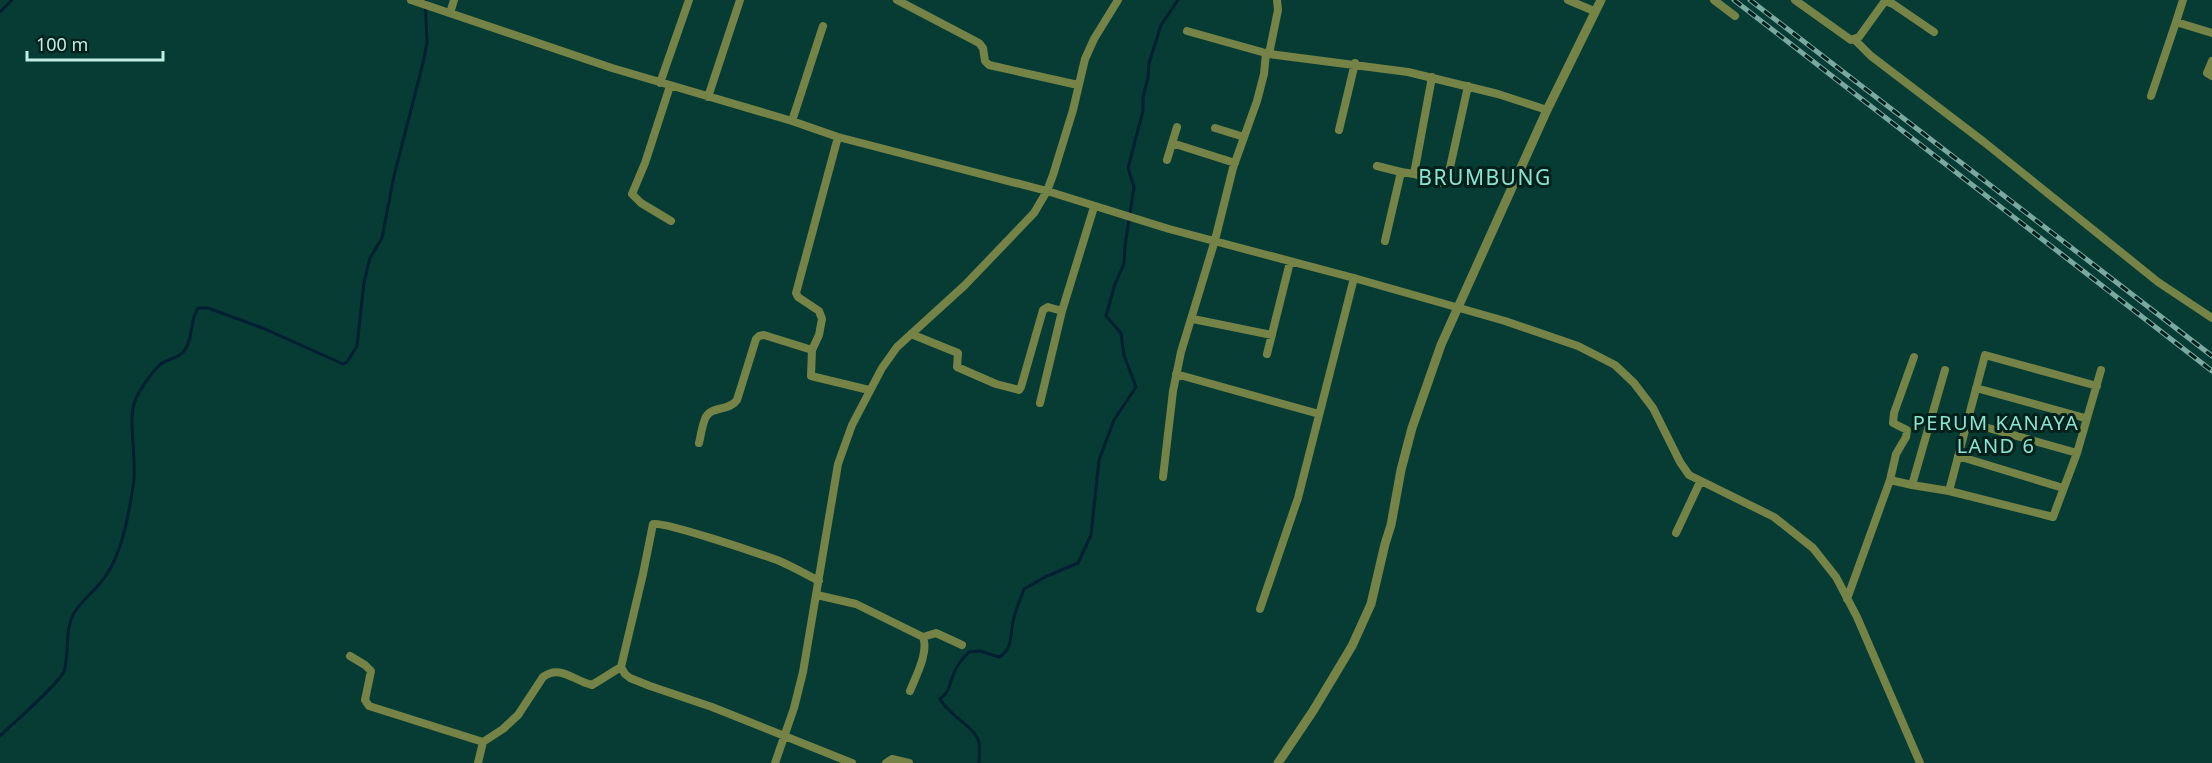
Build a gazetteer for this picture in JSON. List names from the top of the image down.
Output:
{
  "districts": ["BRUMBUNG", "PERUM KANAYA LAND 6"],
  "scale_bar": "100 m"
}
